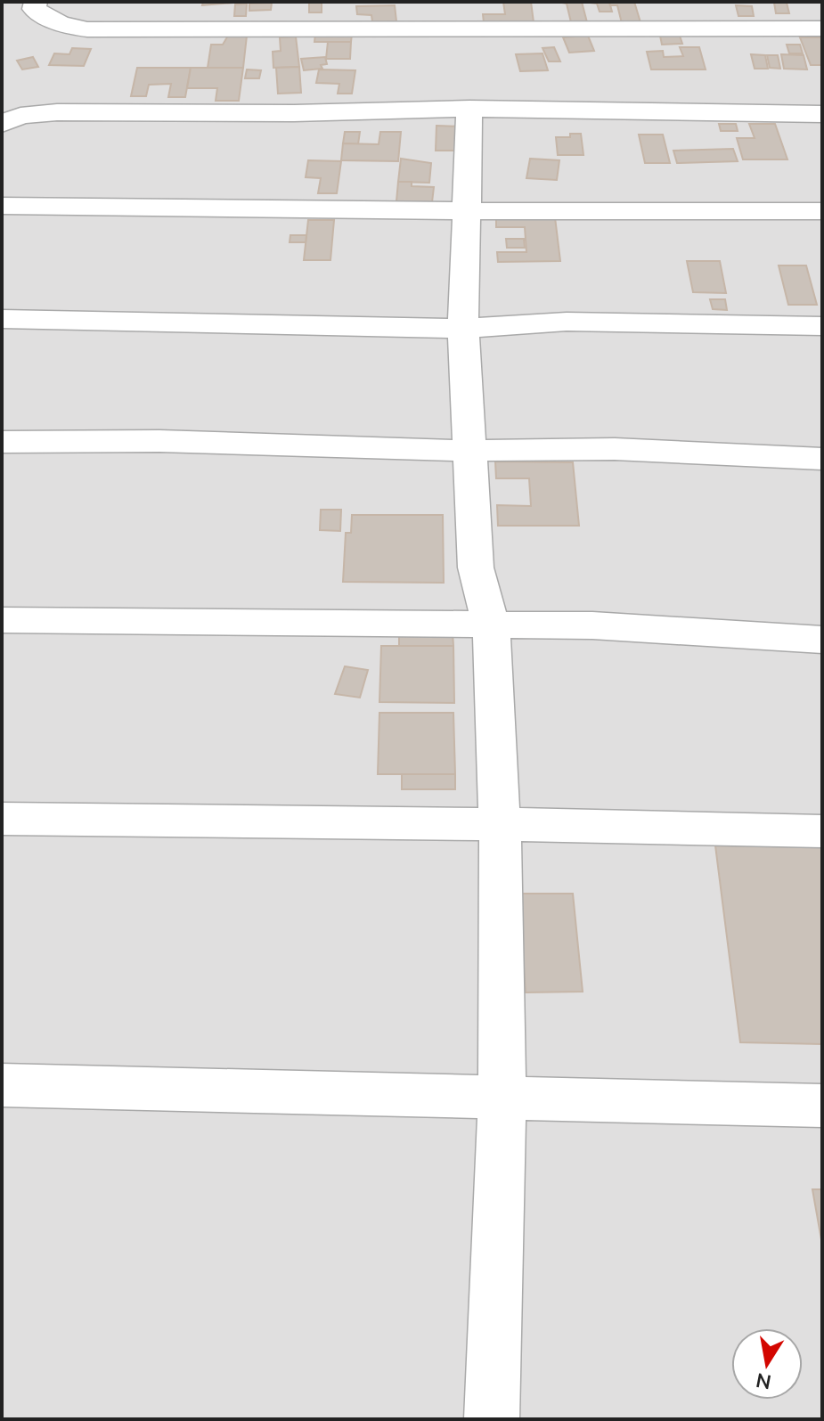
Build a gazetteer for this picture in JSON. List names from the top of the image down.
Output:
{
  "north": "bottom"
}
